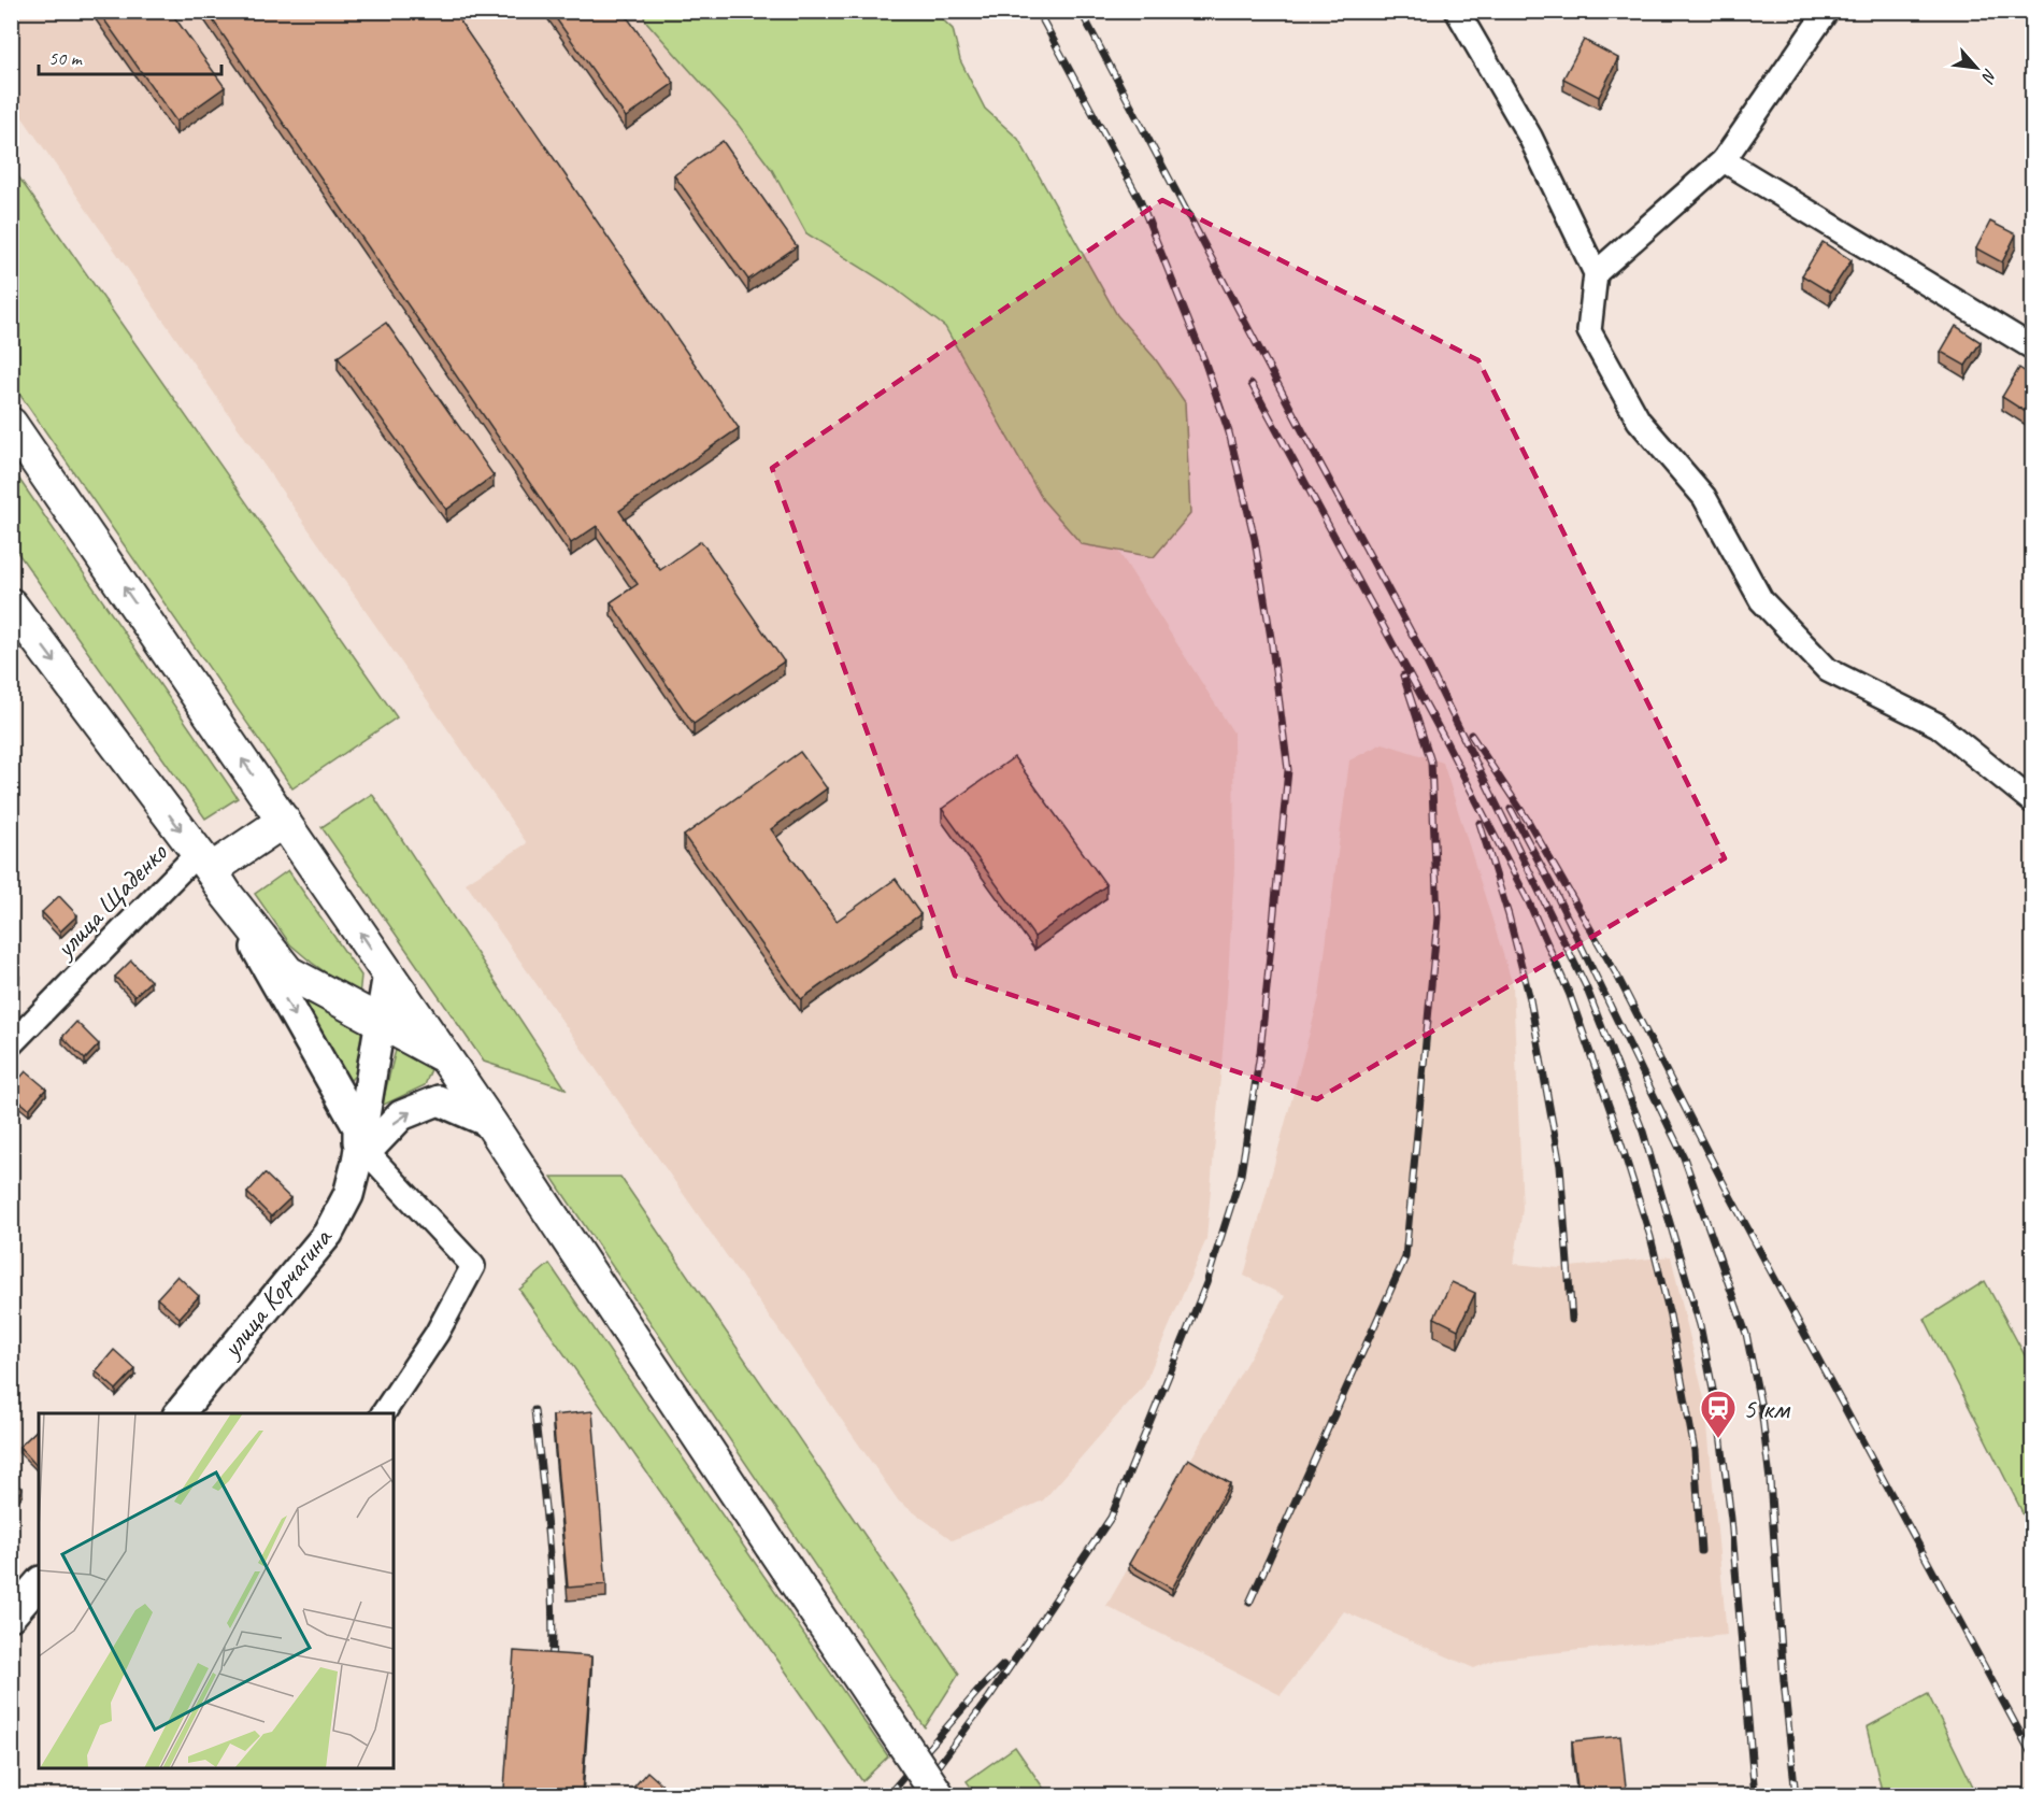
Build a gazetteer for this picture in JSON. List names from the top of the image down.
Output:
{
  "streets": {
    "street": ["улица Щаденко", "улица Корчагина"]
  },
  "places": {
    "station": ["5 км"]
  },
  "scale_bar": "50 m",
  "north": "bottom right"
}
